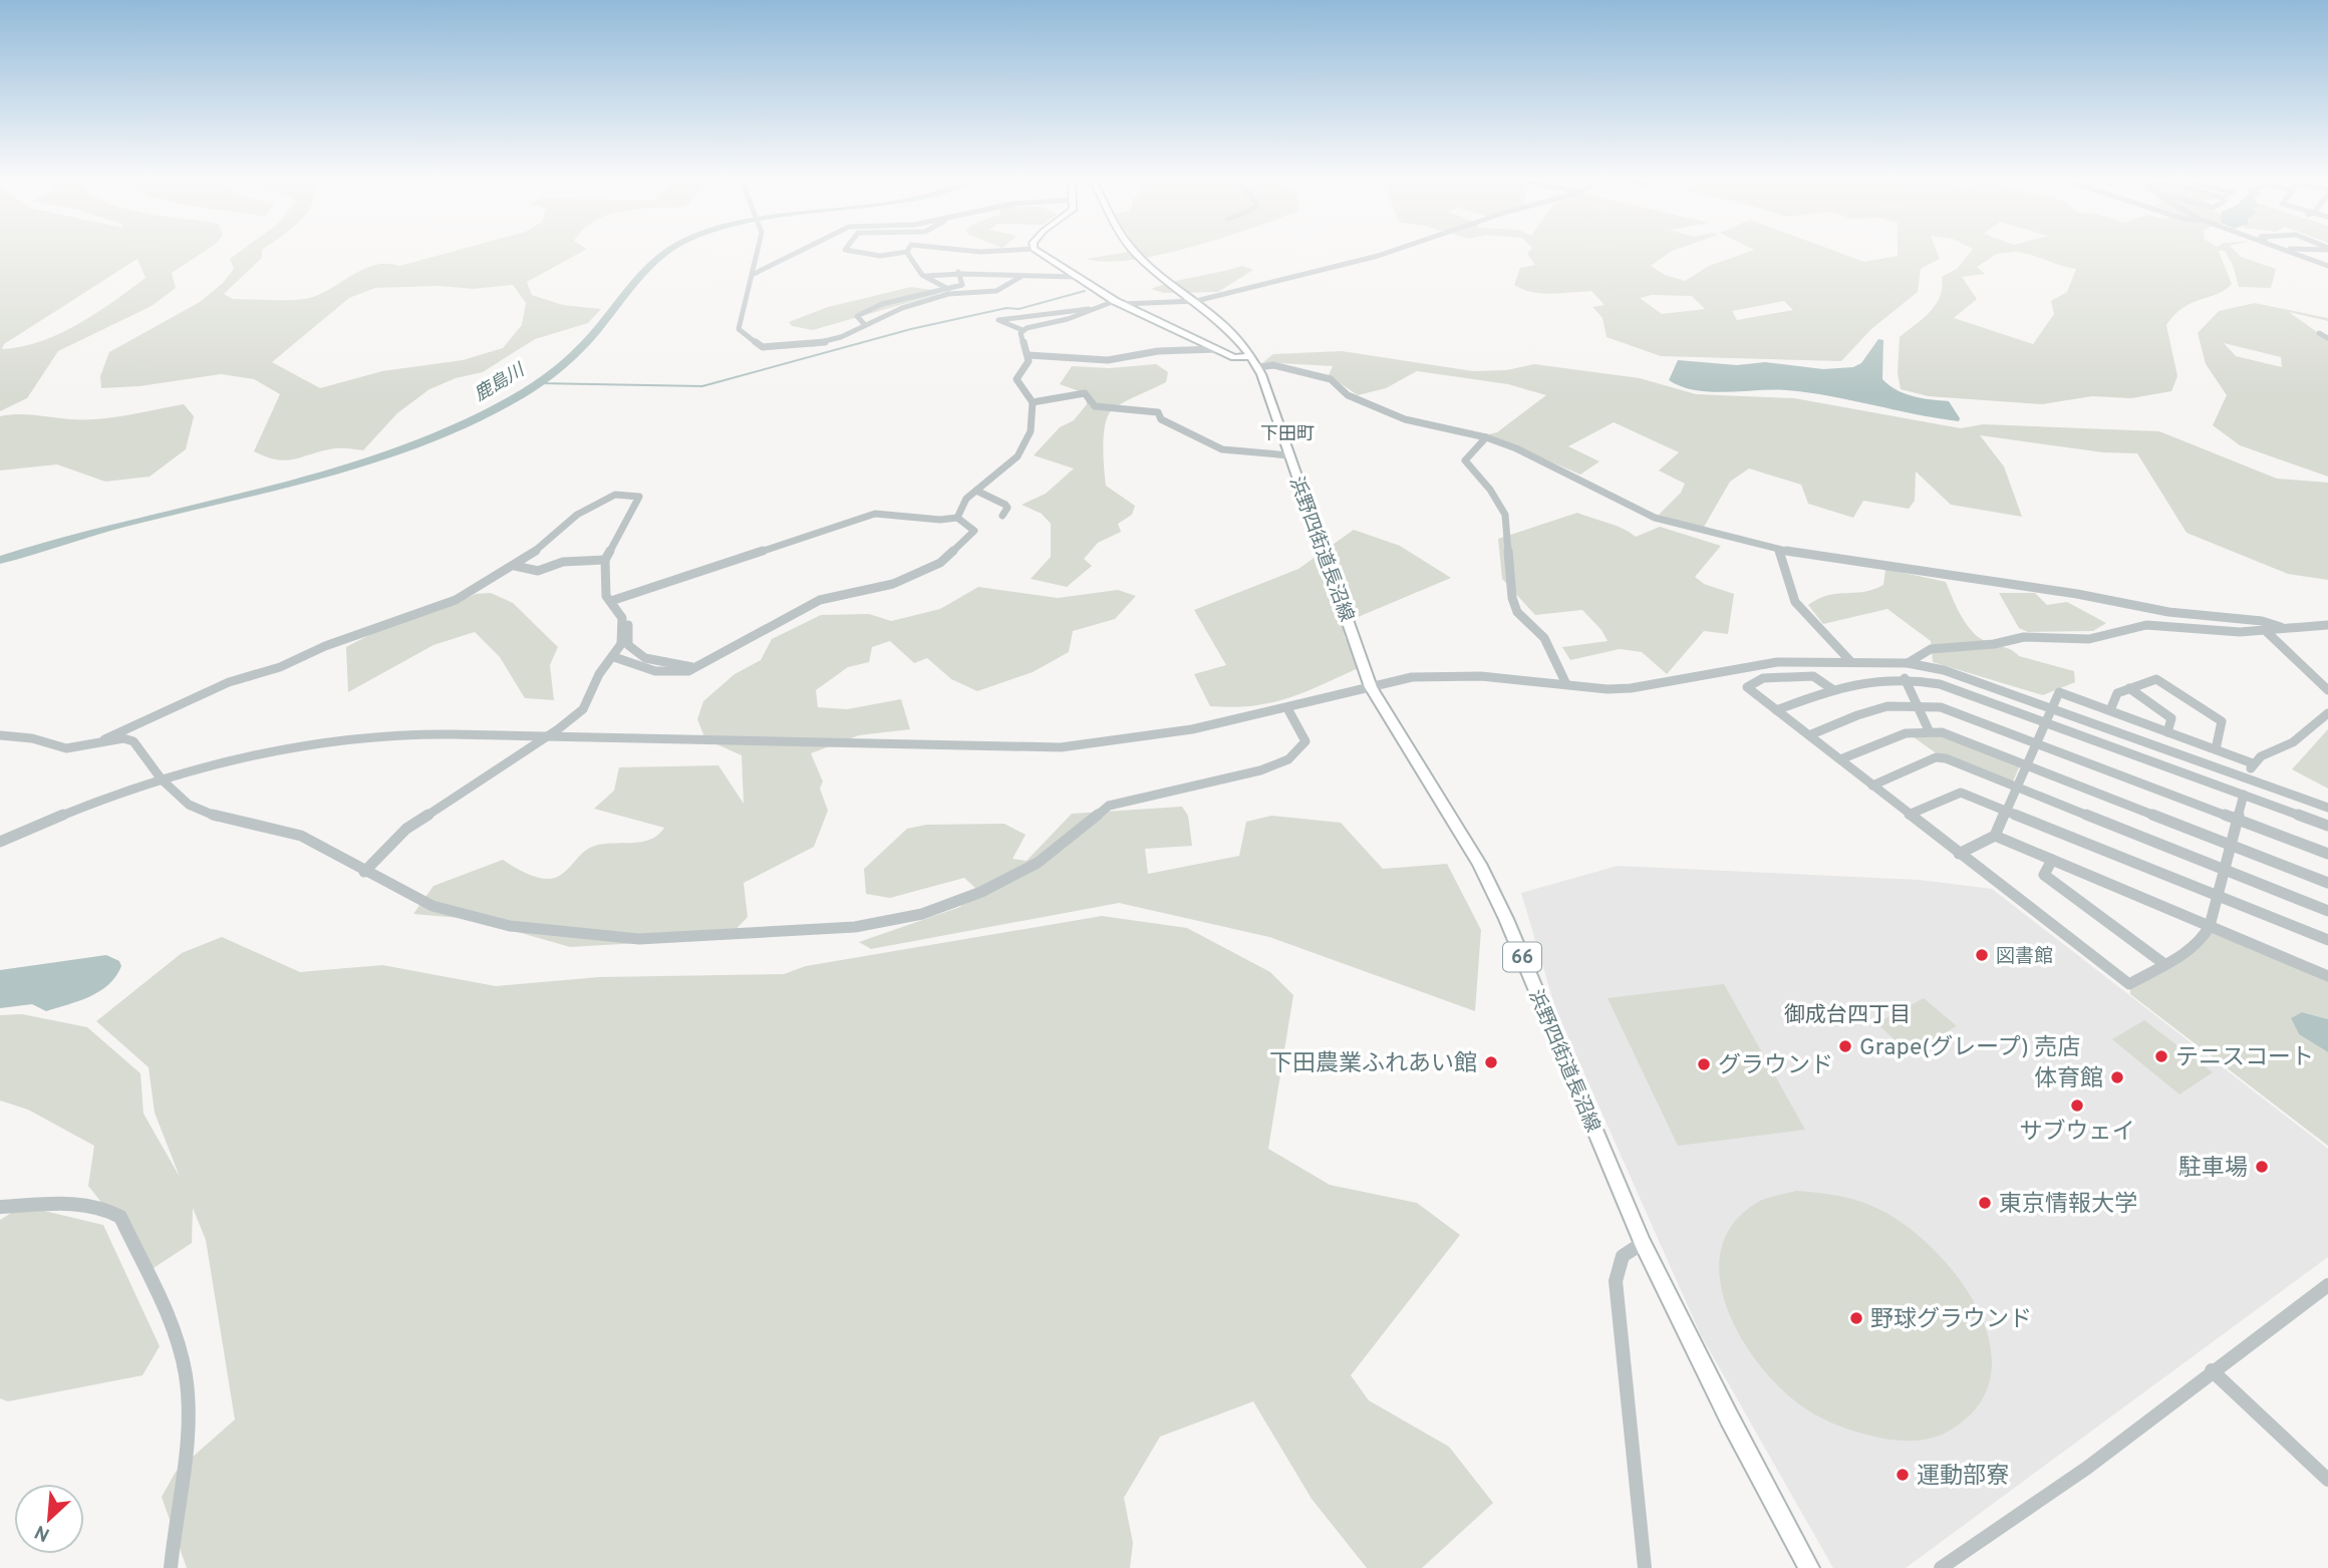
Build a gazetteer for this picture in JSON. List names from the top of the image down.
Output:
{
  "streets": {
    "main road": ["浜野四街道長沼線", "66"]
  },
  "districts": ["下田町", "御成台四丁目"],
  "water": ["鹿島川"],
  "places": [
    "図書館",
    "Grape(グレープ) 売店",
    "テニスコート",
    "下田農業ふれあい館",
    "グラウンド",
    "体育館",
    "サブウェイ",
    "駐車場",
    "東京情報大学",
    "野球グラウンド",
    "運動部寮"
  ],
  "north": "bottom left"
}
